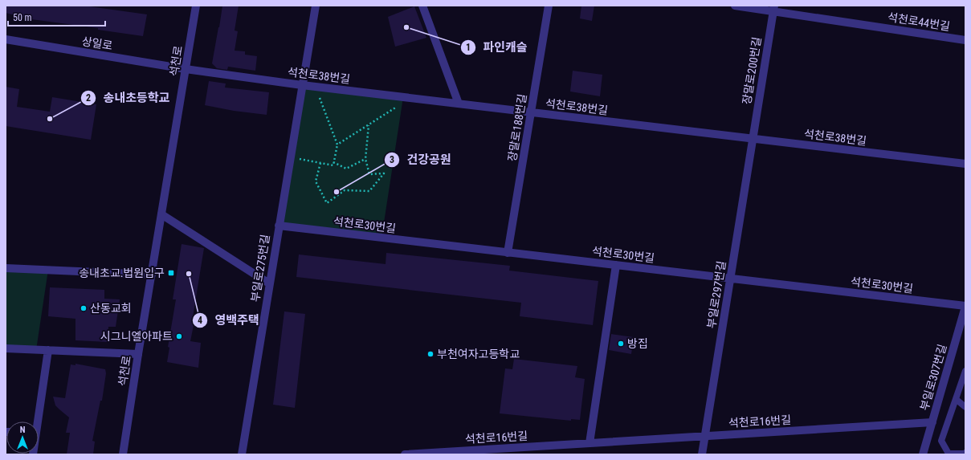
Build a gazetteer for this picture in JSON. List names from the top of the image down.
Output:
{
  "streets": {
    "street": [
      "석천로44번길",
      "상일로",
      "석천로",
      "장말로200번길",
      "석천로38번길",
      "장말로188번길",
      "석천로30번길",
      "부일로275번길",
      "부일로297번길",
      "부일로307번길",
      "석천로16번길"
    ]
  },
  "crossings": [
    ["석천로44번길", "장말로200번길"],
    ["상일로", "석천로"],
    ["상일로", "석천로38번길"],
    ["석천로", "석천로38번길"],
    ["장말로200번길", "석천로38번길"],
    ["장말로200번길", "부일로297번길"],
    ["석천로38번길", "장말로188번길"],
    ["석천로38번길", "부일로275번길"],
    ["석천로38번길", "부일로297번길"],
    ["장말로188번길", "석천로30번길"],
    ["석천로30번길", "부일로275번길"],
    ["석천로30번길", "부일로297번길"],
    ["석천로30번길", "부일로307번길"],
    ["부일로297번길", "석천로16번길"],
    ["부일로307번길", "석천로16번길"]
  ],
  "places": {
    "other": [
      "파인캐슬",
      "송내초등학교",
      "건강공원",
      "영백주택",
      "산동교회",
      "시그니엘아파트",
      "방집",
      "부천여자고등학교"
    ],
    "transit": ["송내초교.법원입구"]
  },
  "scale_bar": "50 m",
  "north": "top"
}
